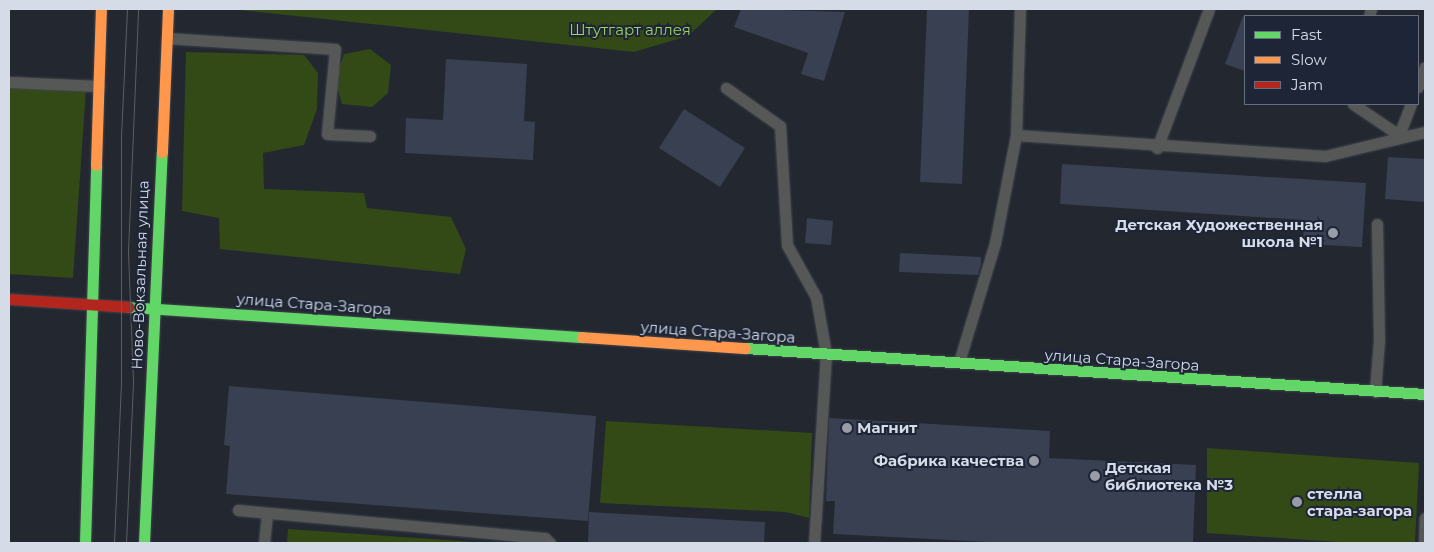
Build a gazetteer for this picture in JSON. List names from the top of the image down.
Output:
{
  "streets": {
    "main road": ["Ново-Вокзальная улица", "улица Стара-Загора"]
  },
  "crossings": [
    ["Ново-Вокзальная улица", "улица Стара-Загора"]
  ],
  "parks": ["Штутгарт аллея"],
  "places": [
    "Детская Художественная школа №1",
    "Магнит",
    "Фабрика качества",
    "Детская библиотека №3",
    "стелла стара-загора"
  ],
  "legend": ["Fast", "Slow", "Jam"]
}
